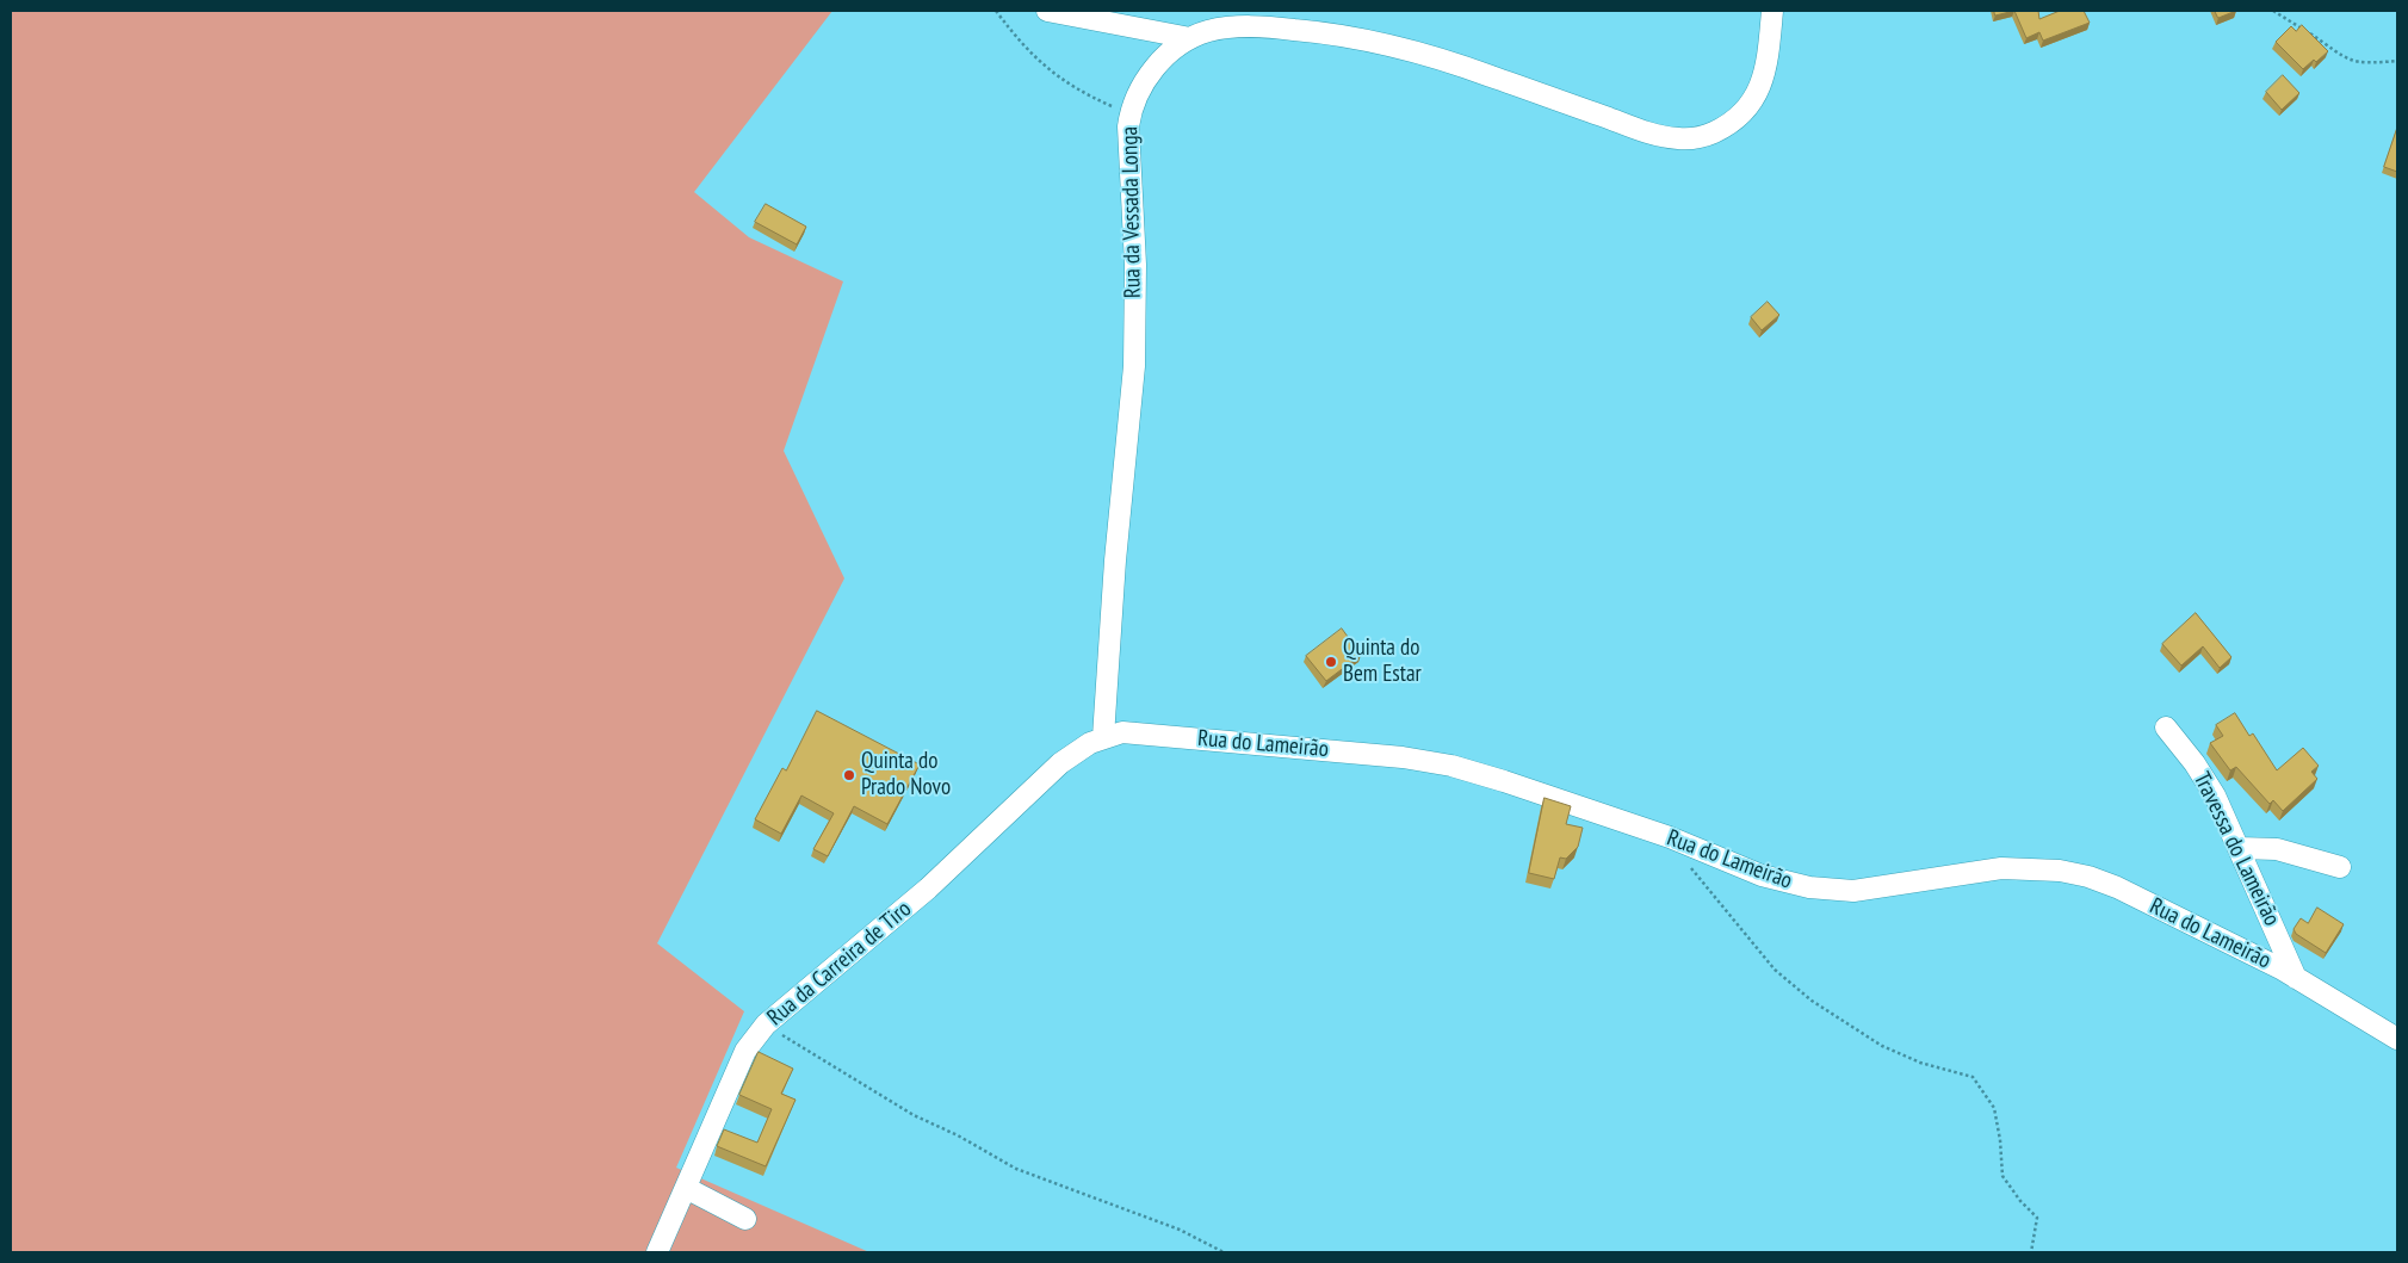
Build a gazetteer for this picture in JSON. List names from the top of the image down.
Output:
{
  "streets": {
    "street": [
      "Rua da Vessada Longa",
      "Rua do Lameirão",
      "Travessa do Lameirão",
      "Rua da Carreira de Tiro"
    ]
  },
  "crossings": [
    ["Rua da Vessada Longa", "Rua do Lameirão"],
    ["Rua da Vessada Longa", "Rua da Carreira de Tiro"],
    ["Rua do Lameirão", "Travessa do Lameirão"],
    ["Rua do Lameirão", "Rua da Carreira de Tiro"]
  ],
  "places": ["Quinta do Bem Estar", "Quinta do Prado Novo"]
}
